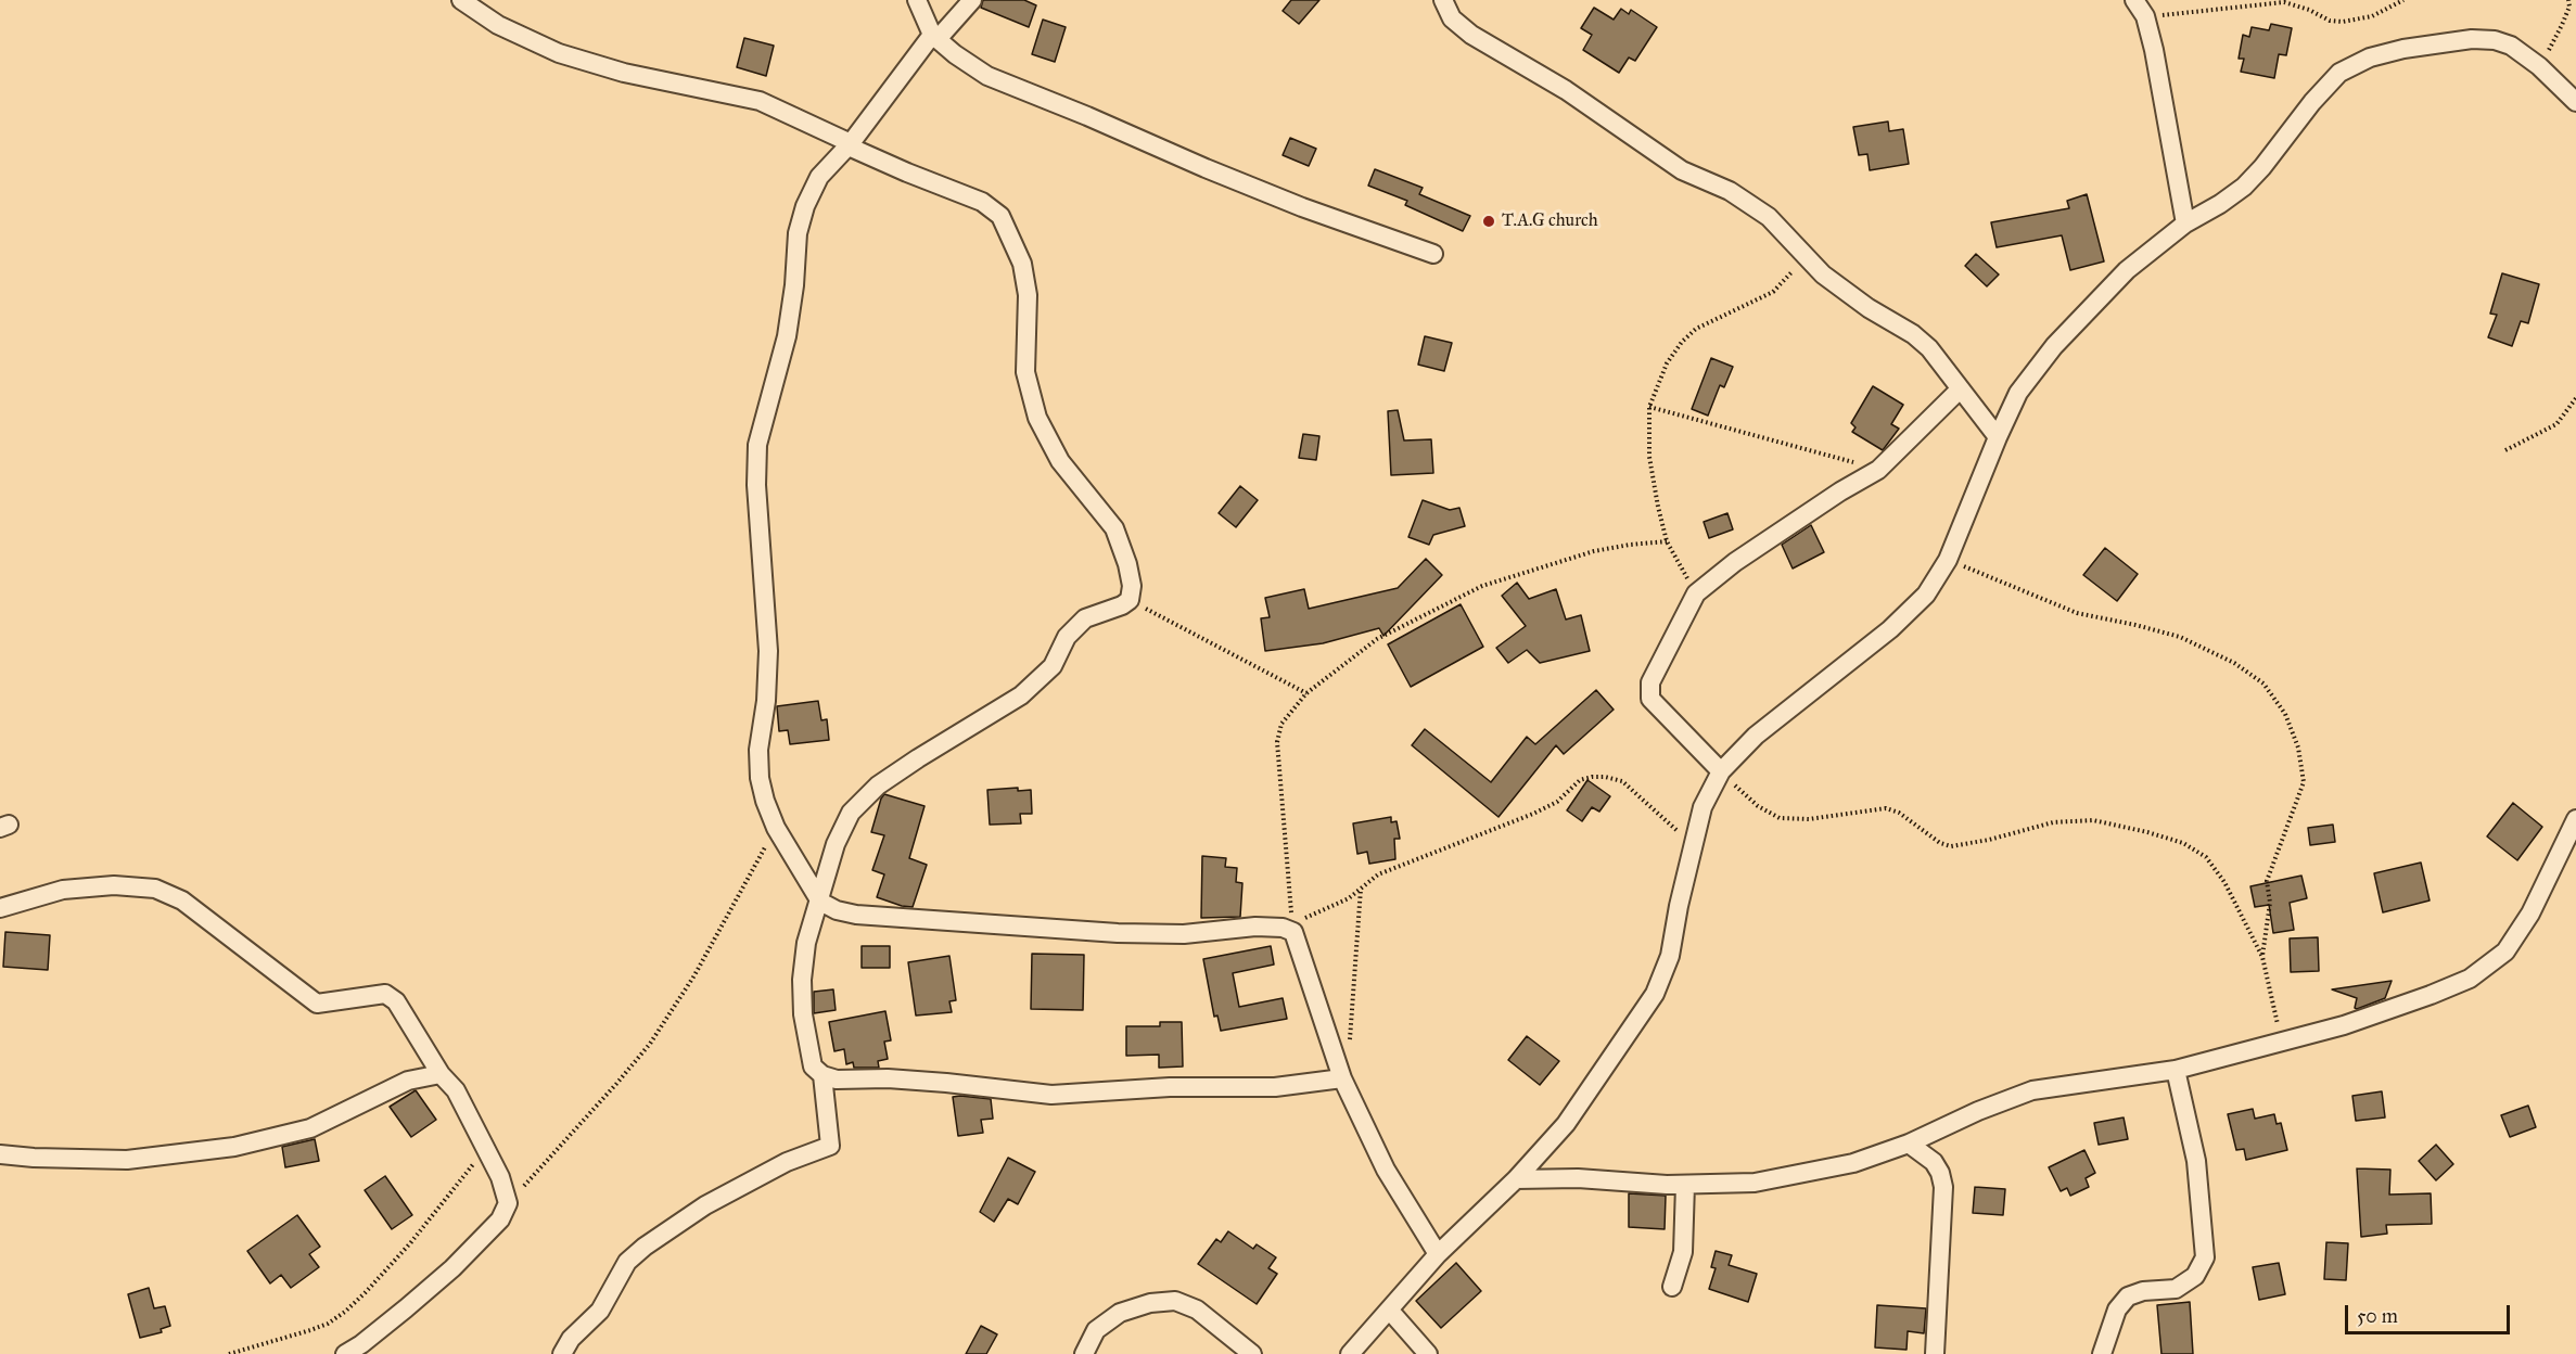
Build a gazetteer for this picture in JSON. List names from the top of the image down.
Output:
{
  "places": ["T.A.G church"],
  "scale_bar": "50 m"
}
